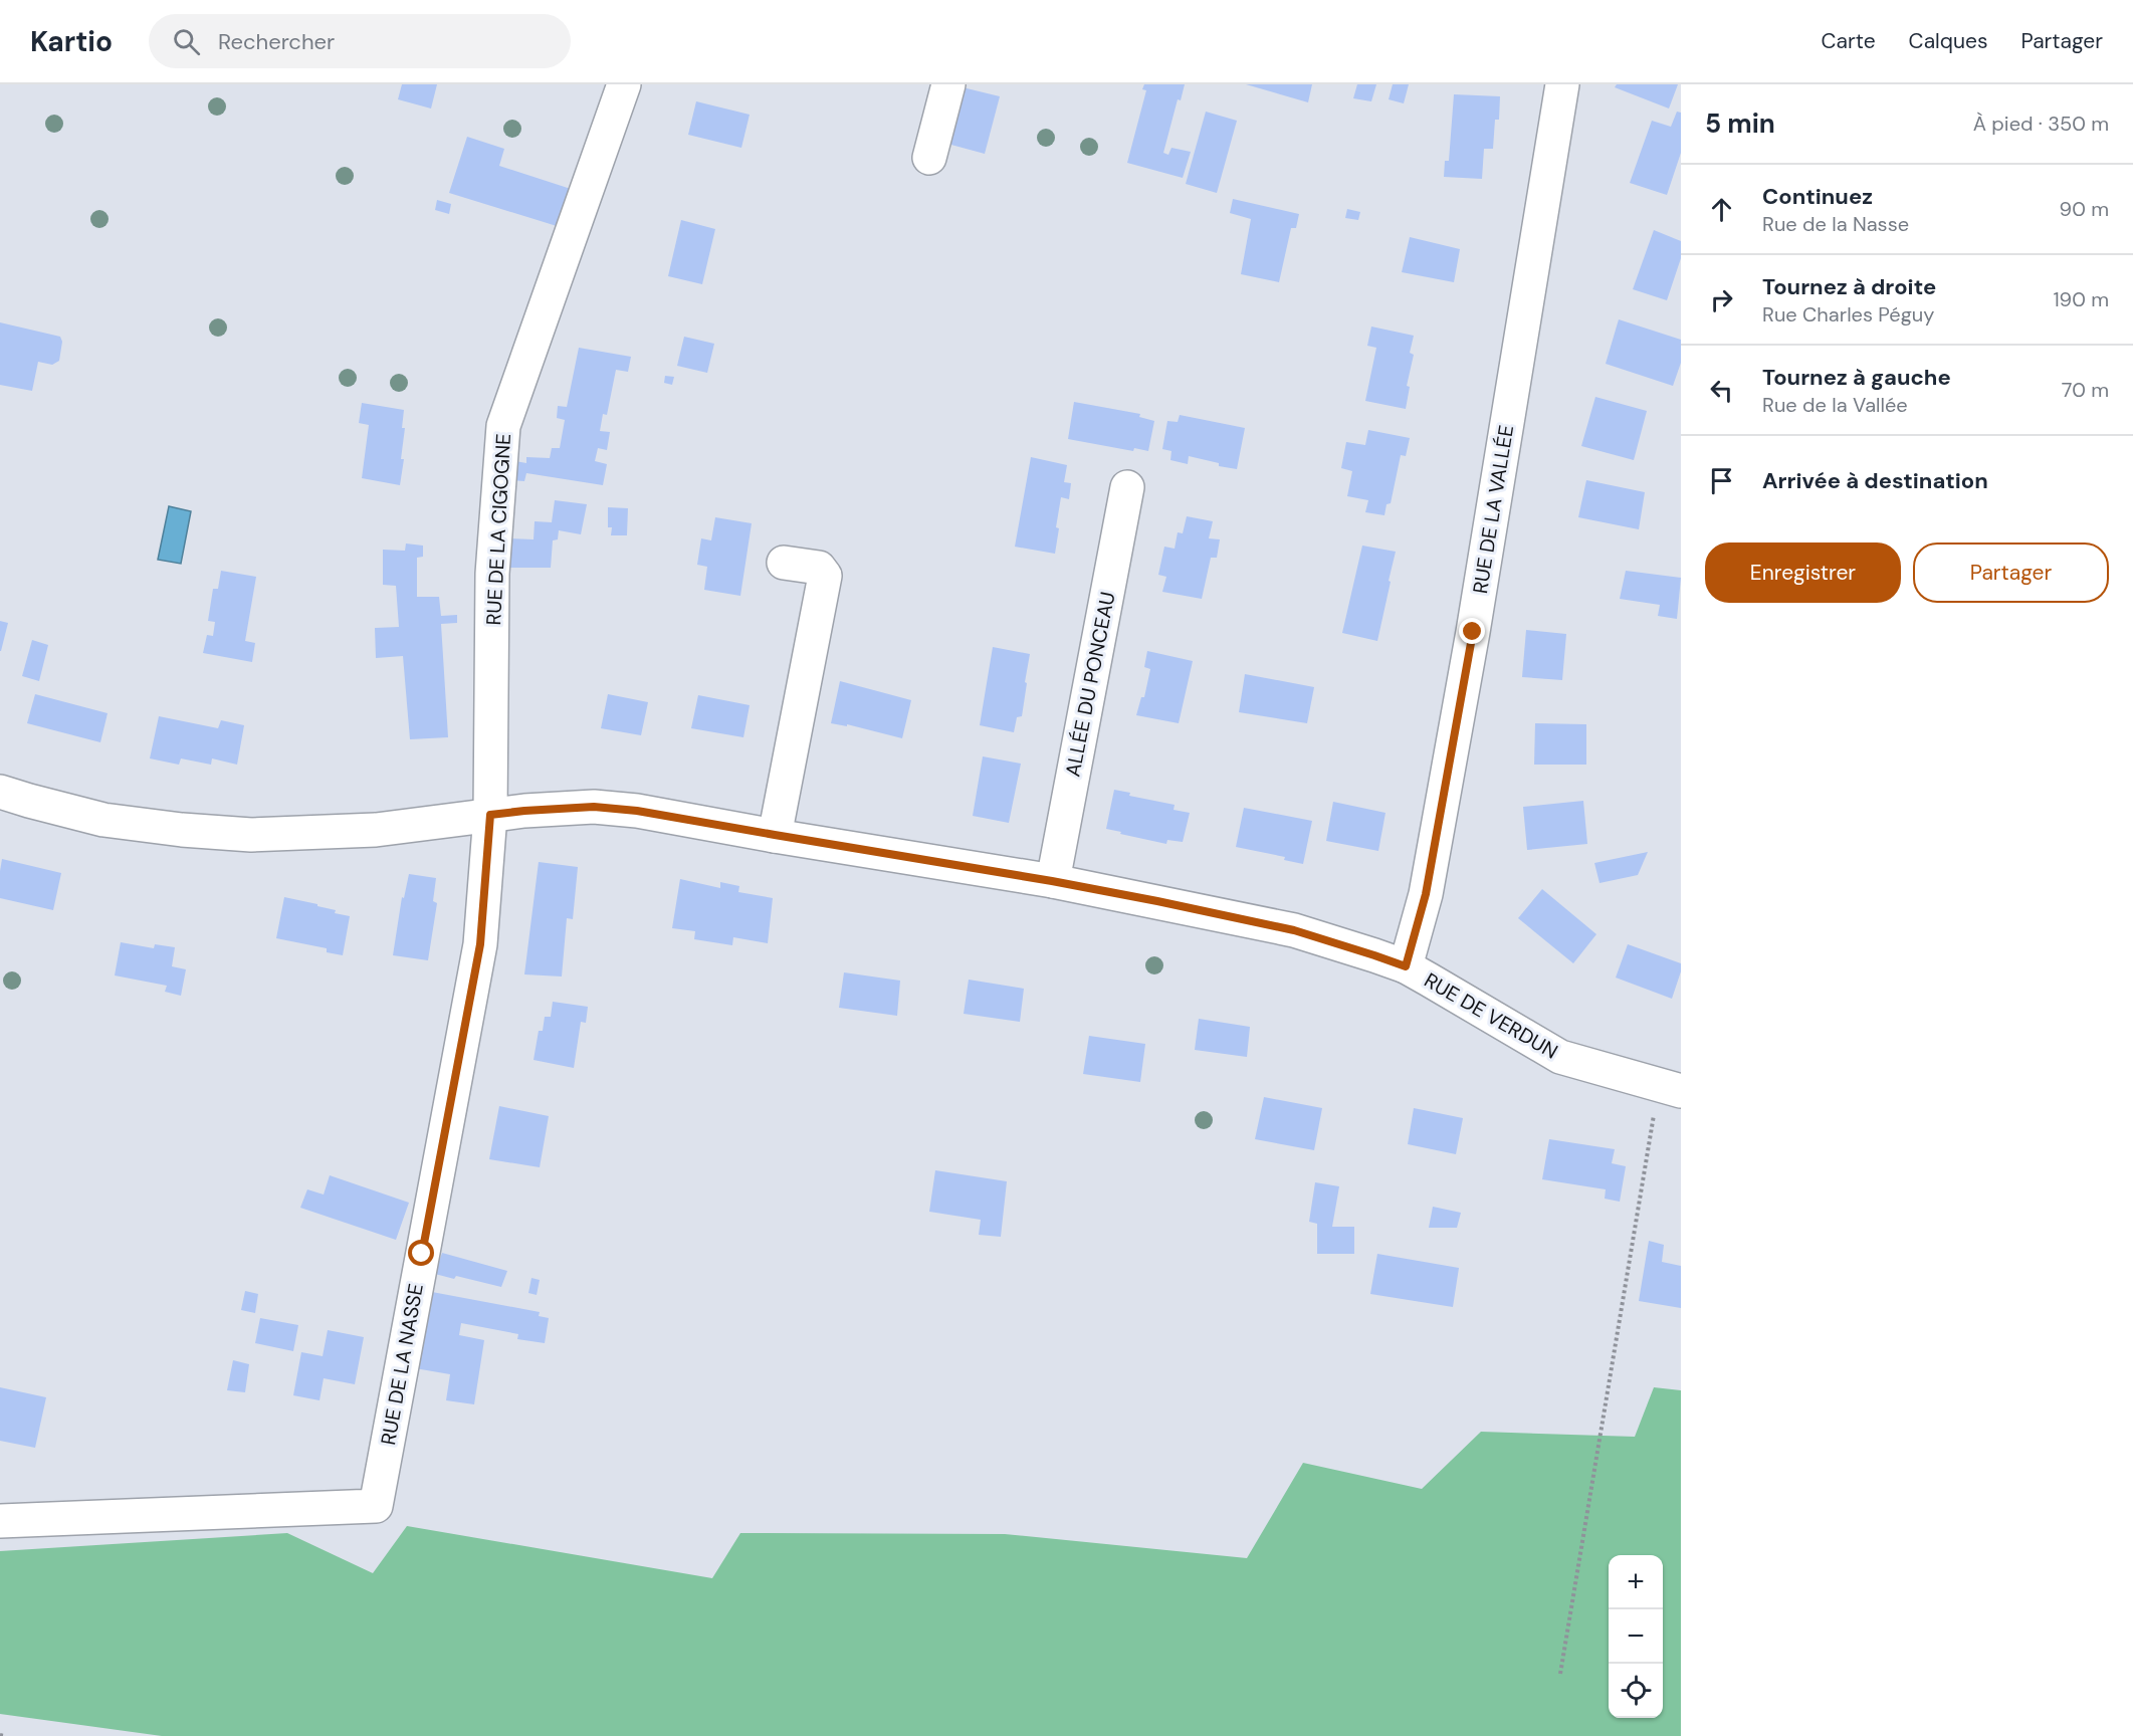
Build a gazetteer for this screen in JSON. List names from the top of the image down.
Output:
{
  "streets": {
    "street": [
      "RUE DE LA VALLÉE",
      "RUE DE LA CIGOGNE",
      "ALLÉE DU PONCEAU",
      "RUE DE VERDUN",
      "RUE DE LA NASSE"
    ]
  },
  "crossings": [
    ["RUE DE LA VALLÉE", "RUE DE VERDUN"],
    ["RUE DE LA CIGOGNE", "RUE DE VERDUN"],
    ["RUE DE LA CIGOGNE", "RUE DE LA NASSE"],
    ["ALLÉE DU PONCEAU", "RUE DE VERDUN"],
    ["RUE DE VERDUN", "RUE DE LA NASSE"]
  ],
  "page": {
    "header": "Kartio",
    "search": "Rechercher",
    "nav": ["Carte", "Calques", "Partager"],
    "heading": ["5 min", "À pied · 350 m"],
    "list": [
      ["Continuez", "Rue de la Nasse", "90 m"],
      ["Tournez à droite", "Rue Charles Péguy", "190 m"],
      ["Tournez à gauche", "Rue de la Vallée", "70 m"],
      "Arrivée à destination"
    ],
    "buttons": ["Enregistrer", "Partager"],
    "map_buttons": ["+", "−"]
  }
}
